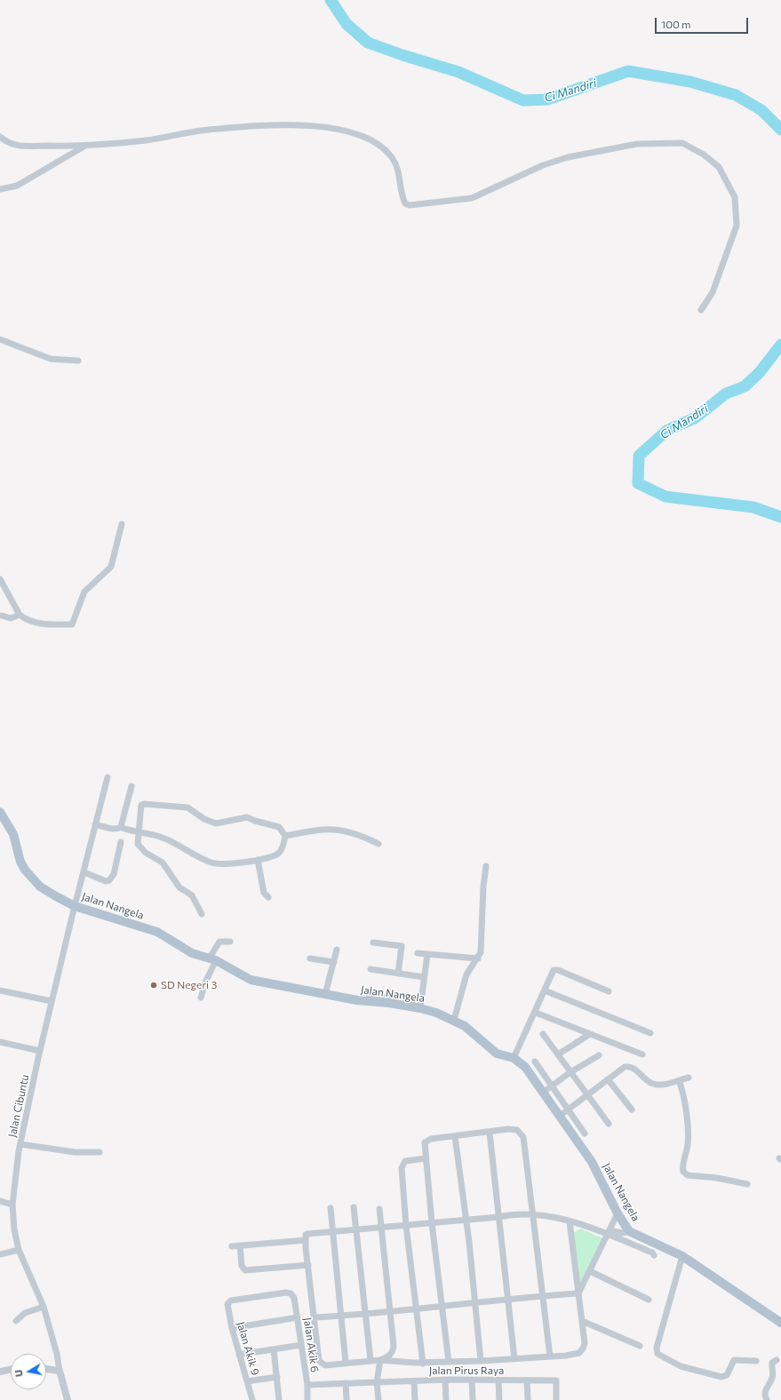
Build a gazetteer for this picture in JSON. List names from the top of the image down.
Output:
{
  "streets": {
    "main road": ["Jalan Nangela"],
    "street": [
      "Jalan Cibuntu",
      "Jalan Akik 6",
      "Jalan Akik 9",
      "Jalan Pirus Raya"
    ]
  },
  "crossings": [
    ["Jalan Nangela", "Jalan Cibuntu"],
    ["Jalan Akik 6", "Jalan Akik 9"],
    ["Jalan Akik 6", "Jalan Pirus Raya"]
  ],
  "water": ["Ci Mandiri"],
  "places": ["SD Negeri 3"],
  "scale_bar": "100 m",
  "north": "left"
}
